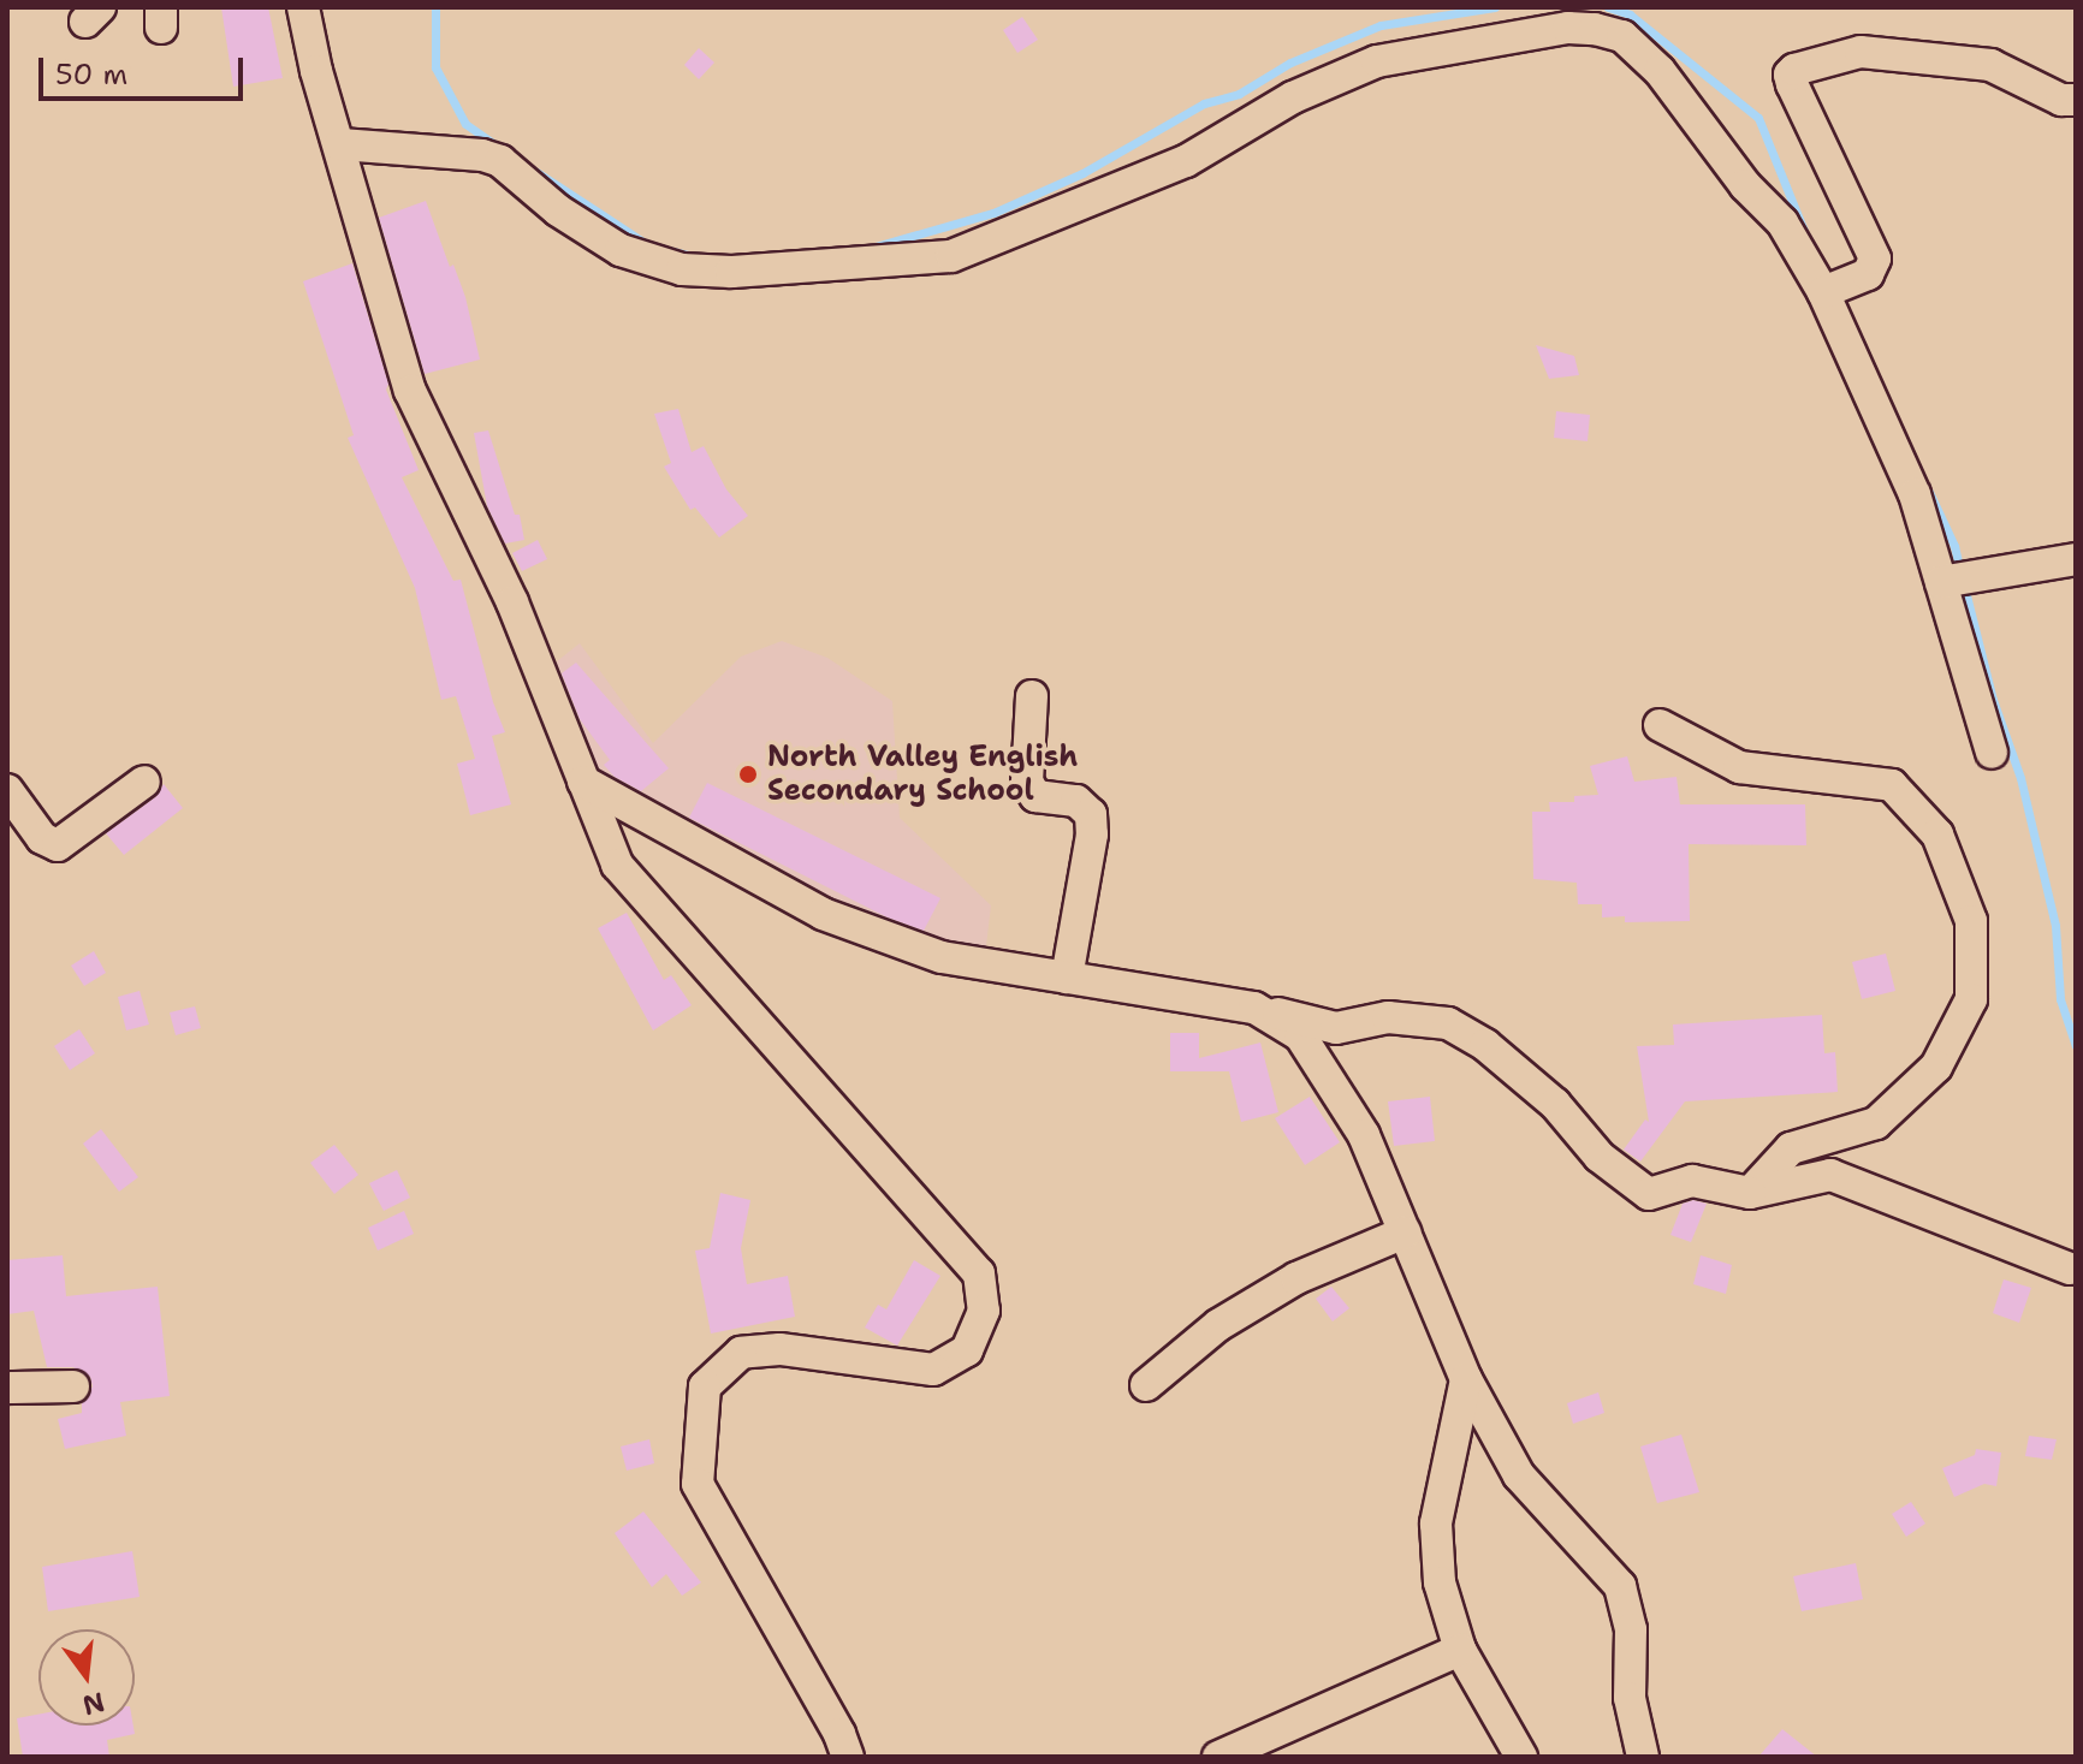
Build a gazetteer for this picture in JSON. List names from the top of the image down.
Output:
{
  "places": ["North Valley English Secondary School"],
  "scale_bar": "50 m",
  "north": "bottom"
}
